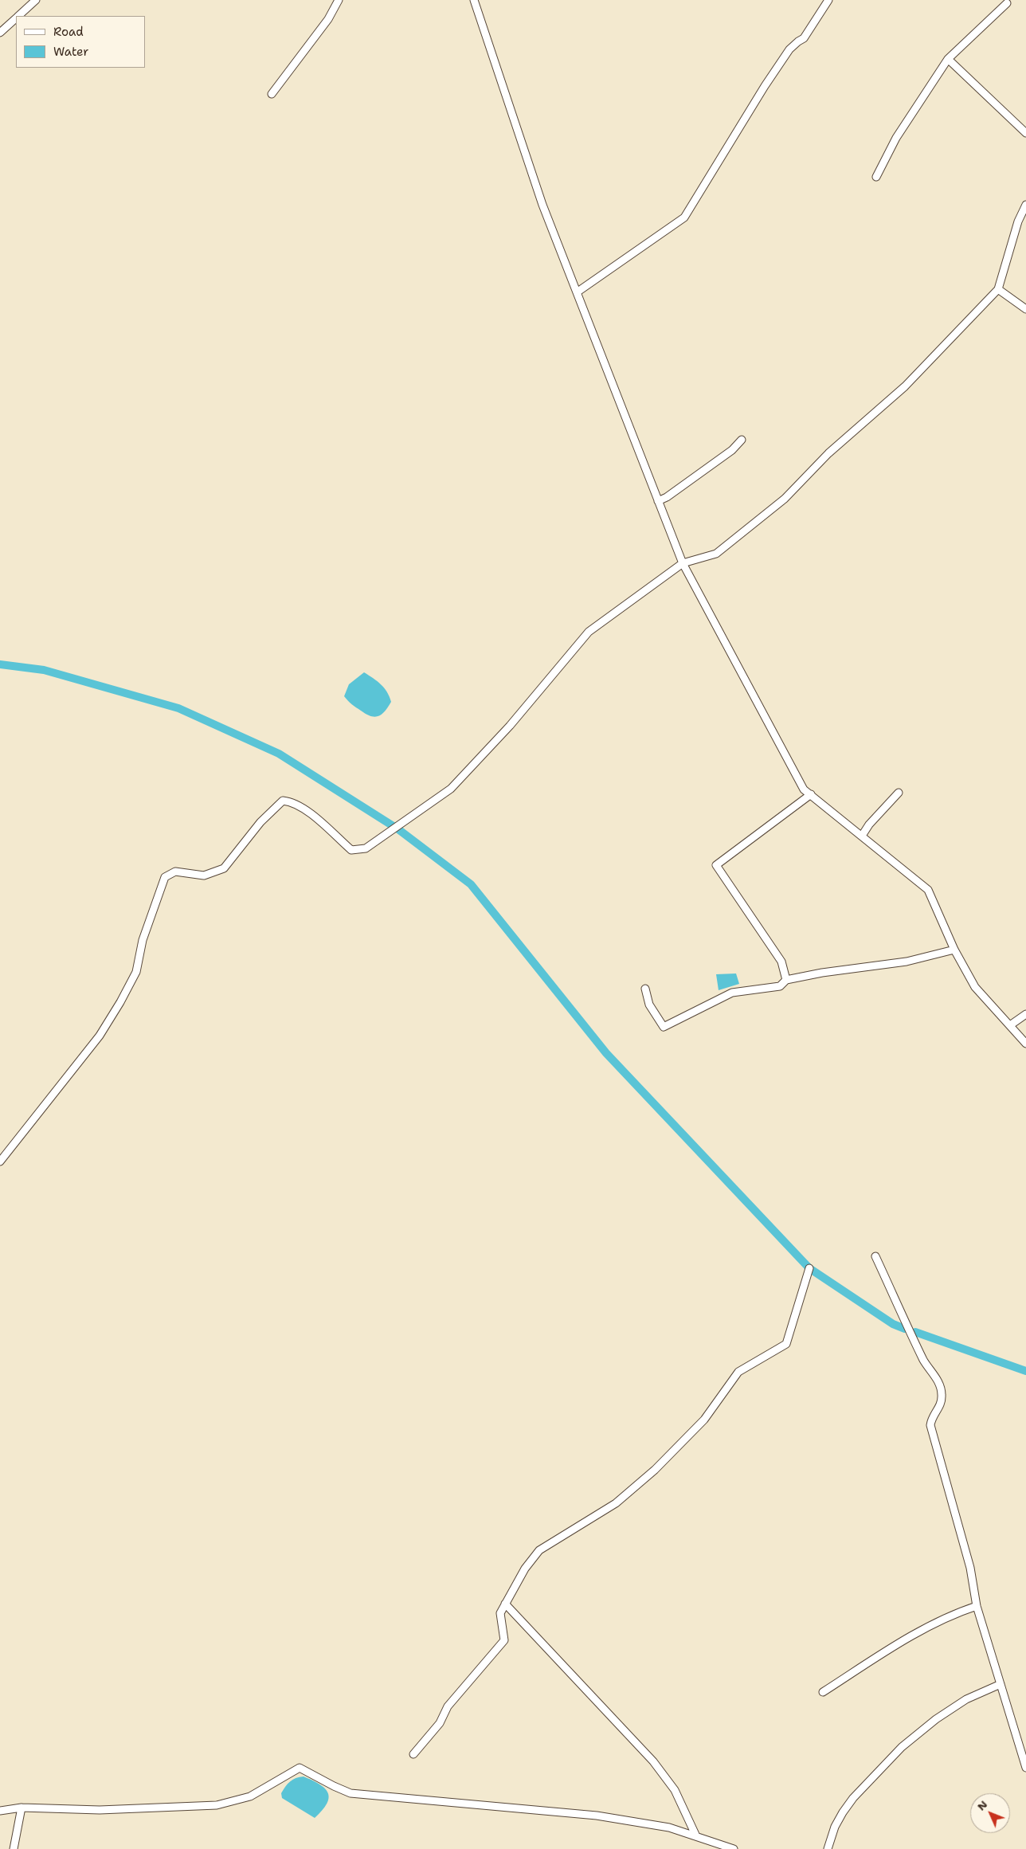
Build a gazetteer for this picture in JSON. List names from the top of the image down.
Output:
{
  "legend": ["Road", "Water"],
  "north": "top left"
}
